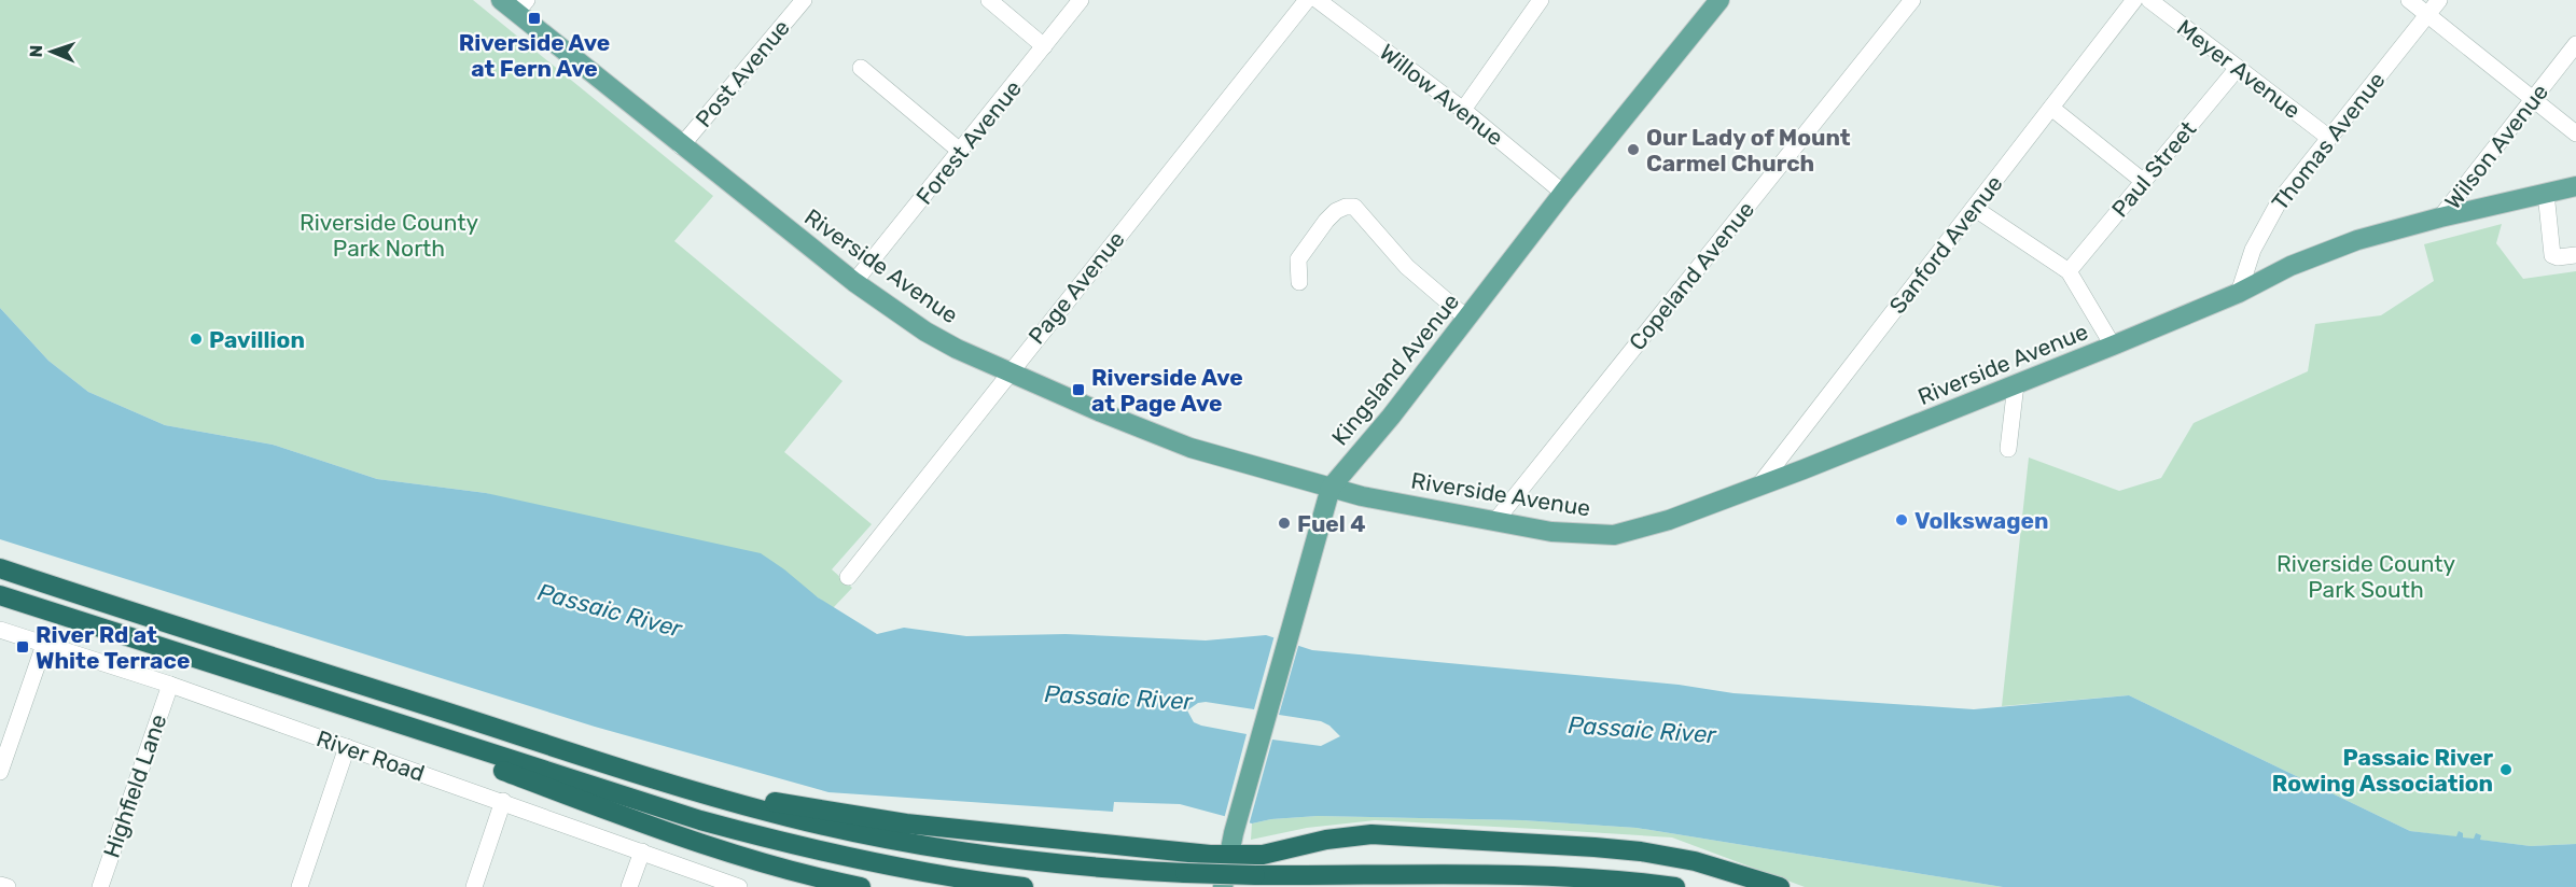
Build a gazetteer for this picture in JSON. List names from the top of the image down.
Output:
{
  "streets": {
    "main road": ["Riverside Avenue", "Kingsland Avenue"],
    "street": [
      "Meyer Avenue",
      "Post Avenue",
      "Willow Avenue",
      "Thomas Avenue",
      "Forest Avenue",
      "Wilson Avenue",
      "Paul Street",
      "Sanford Avenue",
      "Copeland Avenue",
      "Page Avenue",
      "River Road",
      "Highfield Lane"
    ]
  },
  "crossings": [
    ["Meyer Avenue", "Thomas Avenue"],
    ["Meyer Avenue", "Paul Street"],
    ["Post Avenue", "Riverside Avenue"],
    ["Willow Avenue", "Kingsland Avenue"],
    ["Thomas Avenue", "Riverside Avenue"],
    ["Forest Avenue", "Riverside Avenue"],
    ["Wilson Avenue", "Riverside Avenue"],
    ["Sanford Avenue", "Riverside Avenue"],
    ["Riverside Avenue", "Copeland Avenue"],
    ["Riverside Avenue", "Page Avenue"],
    ["Riverside Avenue", "Kingsland Avenue"],
    ["River Road", "Highfield Lane"]
  ],
  "water": ["Passaic River"],
  "parks": ["Riverside County Park North", "Riverside County Park South"],
  "places": {
    "transit": ["Riverside Ave at Fern Ave", "Riverside Ave at Page Ave", "River Rd at White Terrace"],
    "other": [
      "Our Lady of Mount Carmel Church",
      "Pavillion",
      "Volkswagen",
      "Fuel 4",
      "Passaic River Rowing Association"
    ]
  },
  "north": "left"
}
